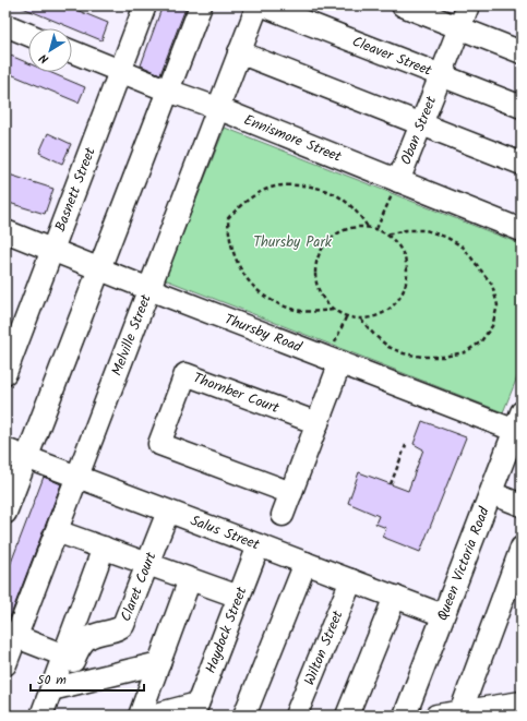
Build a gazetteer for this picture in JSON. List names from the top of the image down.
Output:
{
  "streets": {
    "street": [
      "Cleaver Street",
      "Oban Street",
      "Ennismore Street",
      "Basnett Street",
      "Thursby Road",
      "Melville Street",
      "Thornber Court",
      "Salus Street",
      "Queen Victoria Road",
      "Claret Court",
      "Haydock Street",
      "Wilton Street"
    ]
  },
  "crossings": [
    ["Cleaver Street", "Oban Street"],
    ["Oban Street", "Ennismore Street"],
    ["Ennismore Street", "Basnett Street"],
    ["Ennismore Street", "Melville Street"],
    ["Basnett Street", "Thursby Road"],
    ["Thursby Road", "Melville Street"],
    ["Thursby Road", "Queen Victoria Road"],
    ["Melville Street", "Salus Street"],
    ["Salus Street", "Queen Victoria Road"],
    ["Salus Street", "Claret Court"],
    ["Salus Street", "Haydock Street"],
    ["Salus Street", "Wilton Street"]
  ],
  "parks": ["Thursby Park"],
  "scale_bar": "50 m",
  "north": "bottom left"
}
